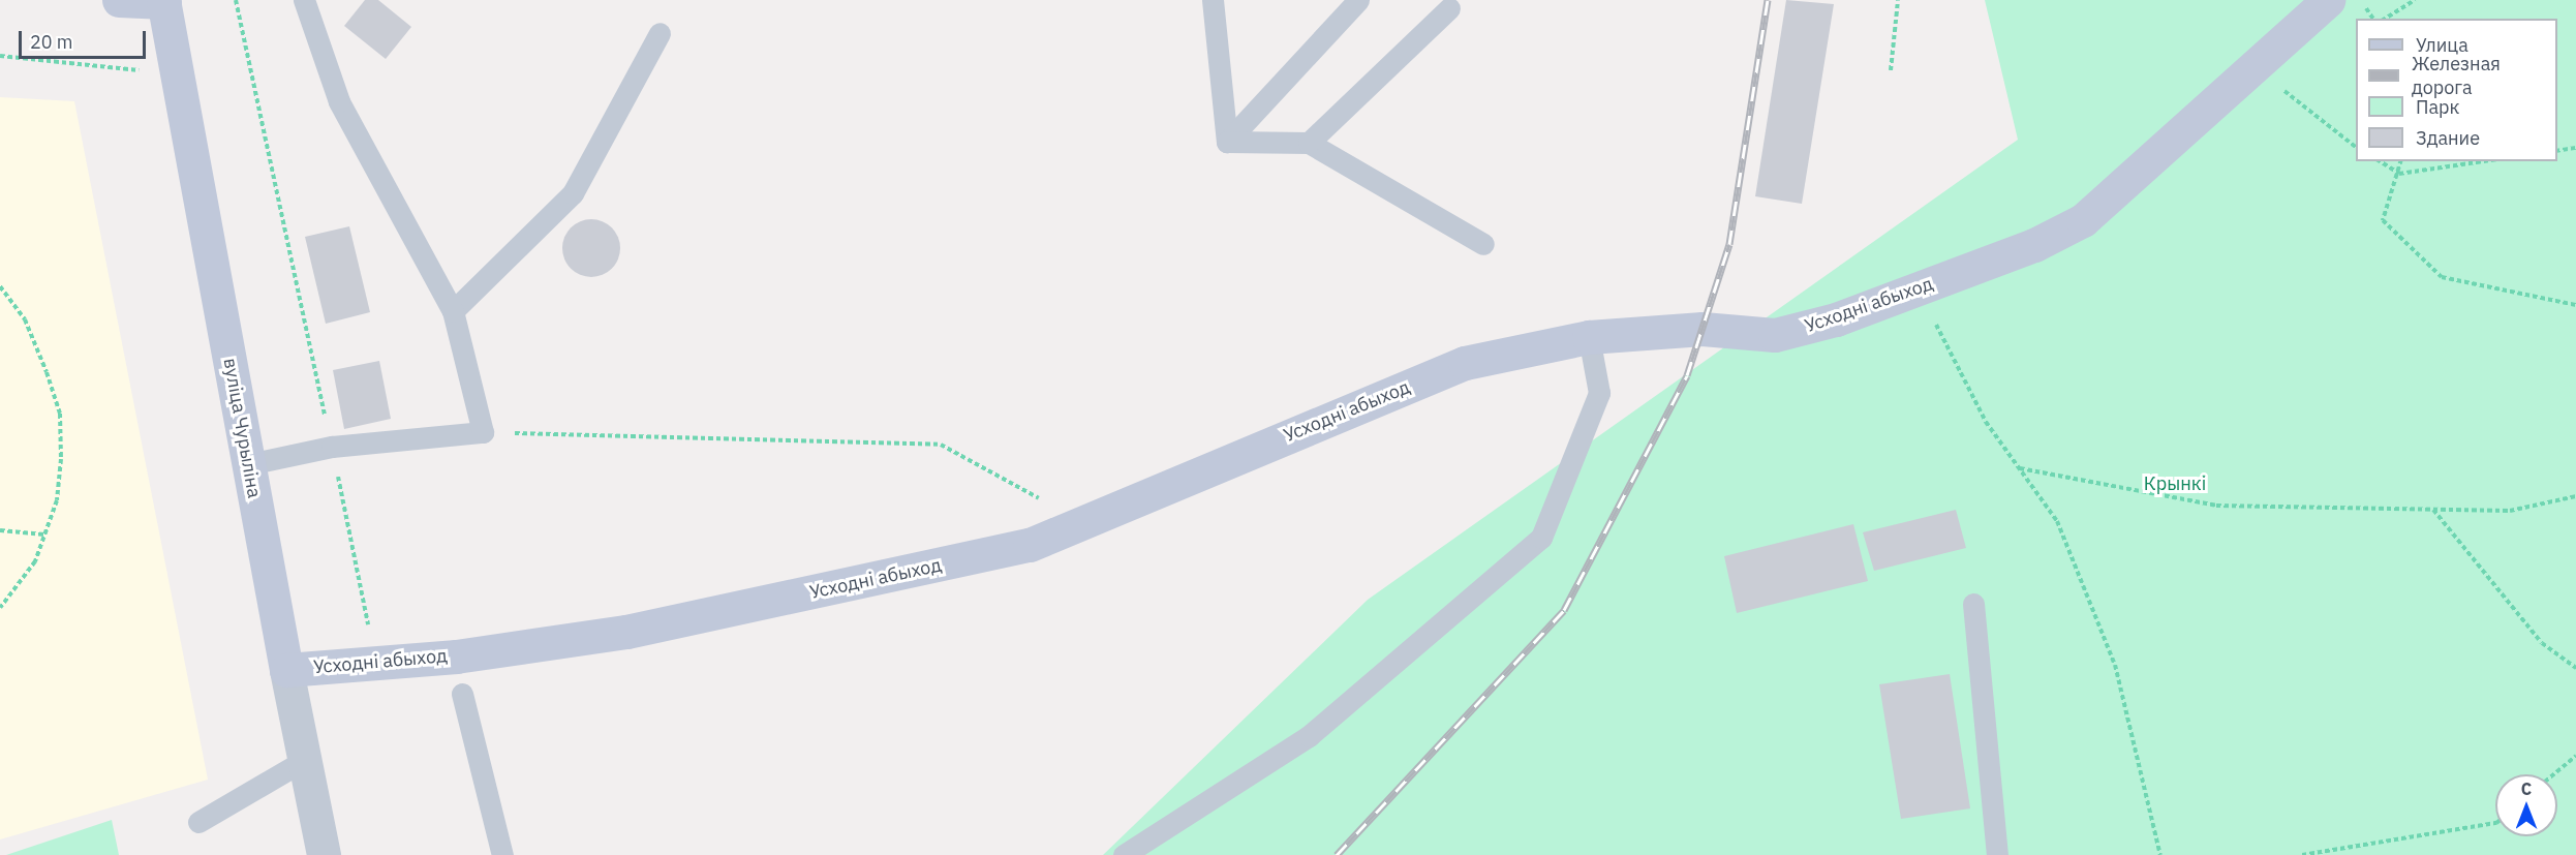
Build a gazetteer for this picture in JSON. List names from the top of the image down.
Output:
{
  "streets": {
    "main road": ["Усходні абыход", "вуліца Чурыліна"]
  },
  "crossings": [
    ["Усходні абыход", "вуліца Чурыліна"]
  ],
  "parks": ["Крынкі"],
  "legend": [
    "Улица",
    "Железная дорога",
    "Парк",
    "Здание"
  ],
  "scale_bar": "20 m",
  "north": "top"
}
